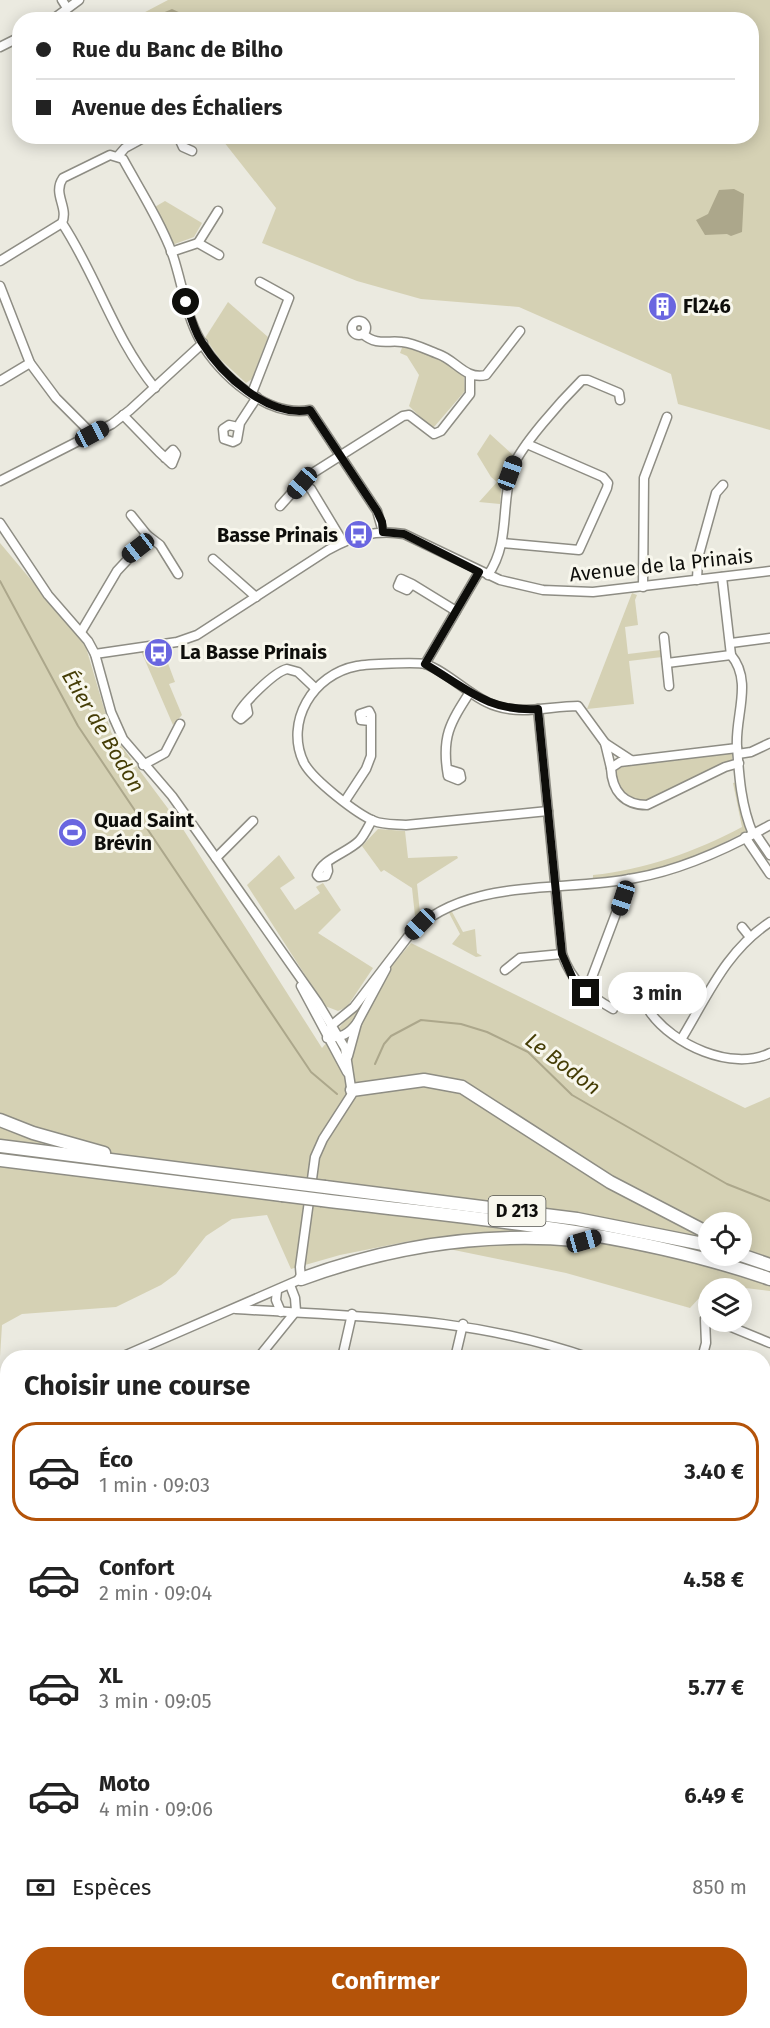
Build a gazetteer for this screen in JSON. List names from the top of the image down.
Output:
{
  "streets": {
    "highway": ["D 213"],
    "street": ["Avenue de la Prinais"]
  },
  "water": ["Étier de Bodon", "Le Bodon"],
  "places": {
    "building": ["Fl246"],
    "bus stop": ["Basse Prinais", "La Basse Prinais"],
    "sports": ["Quad Saint Brévin"]
  },
  "page": {
    "banner": ["Rue du Banc de Bilho", "Avenue des Échaliers"],
    "bubble": "3 min",
    "heading": "Choisir une course",
    "list": [
      {
        "name": "Éco",
        "note": "1 min · 09:03",
        "value": "3.40 €"
      },
      {
        "name": "Confort",
        "note": "2 min · 09:04",
        "value": "4.58 €"
      },
      {
        "name": "XL",
        "note": "3 min · 09:05",
        "value": "5.77 €"
      },
      {
        "name": "Moto",
        "note": "4 min · 09:06",
        "value": "6.49 €"
      }
    ],
    "pay": ["Espèces", "850 m"],
    "buttons": "Confirmer"
  }
}
